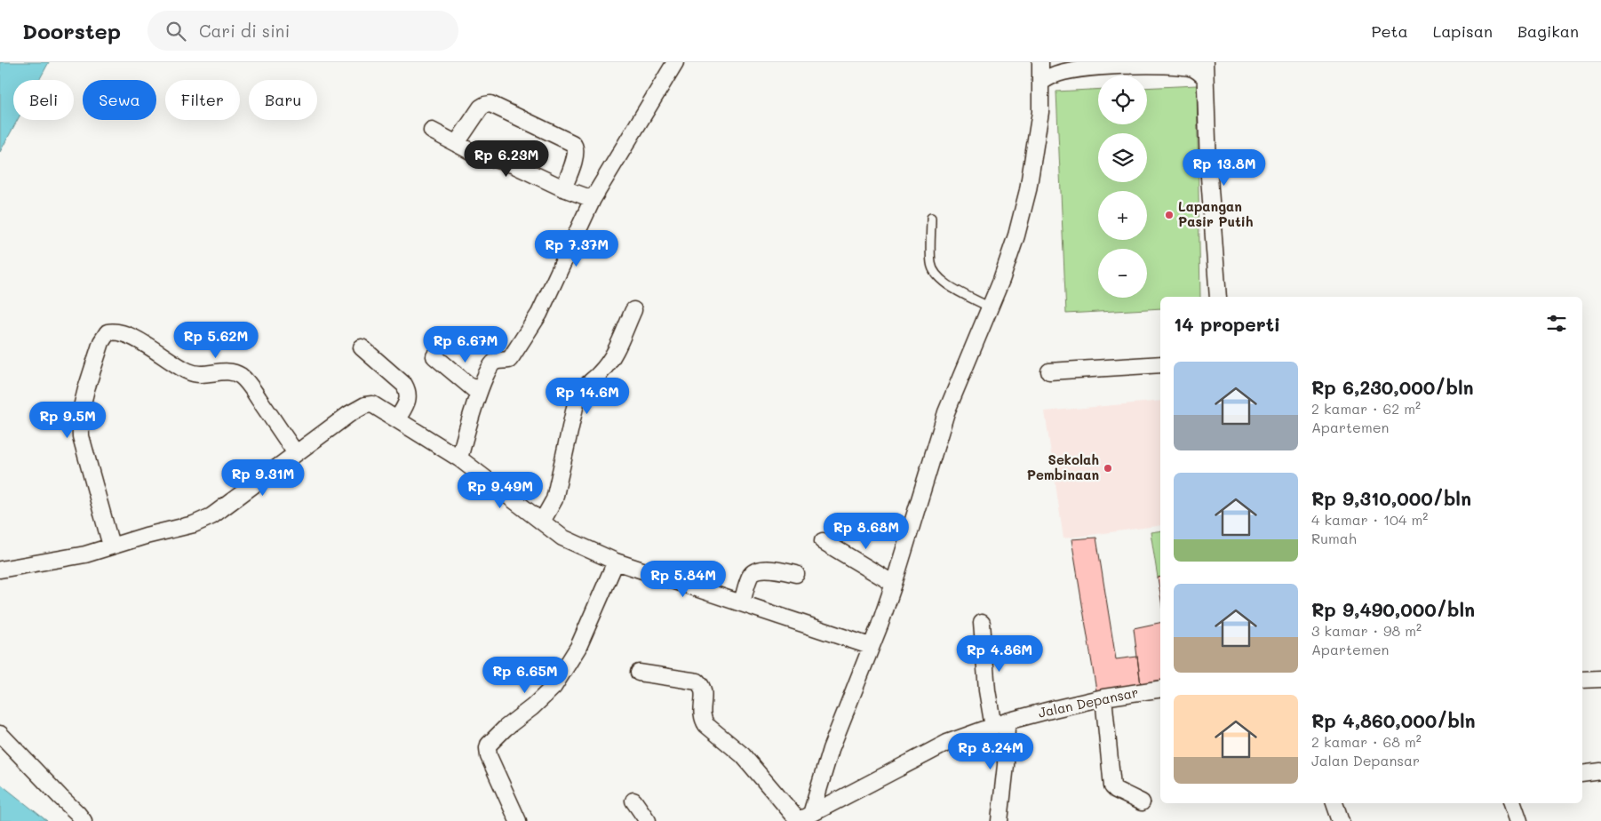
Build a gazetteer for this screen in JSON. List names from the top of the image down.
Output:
{
  "streets": {
    "street": ["Jalan Depansar"]
  },
  "places": ["Lapangan Pasir Putih", "Sekolah Pembinaan"],
  "page": {
    "header": "Doorstep",
    "search": "Cari di sini",
    "nav": ["Peta", "Lapisan", "Bagikan"],
    "map_buttons": ["+", "−"],
    "chip": [
      "Beli",
      "Sewa",
      "Filter",
      "Baru"
    ],
    "price": [
      "Rp 6.23M",
      "Rp 13.8M",
      "Rp 7.37M",
      "Rp 5.62M",
      "Rp 6.67M",
      "Rp 14.6M",
      "Rp 9.5M",
      "Rp 9.31M",
      "Rp 9.49M",
      "Rp 8.68M",
      "Rp 5.84M",
      "Rp 4.86M",
      "Rp 6.65M",
      "Rp 8.24M"
    ],
    "heading": "14 properti",
    "list": [
      {
        "name": "Rp 6,230,000/bln",
        "note": "2 kamar · 62 m² · Apartemen"
      },
      {
        "name": "Rp 9,310,000/bln",
        "note": "4 kamar · 104 m² · Rumah"
      },
      {
        "name": "Rp 9,490,000/bln",
        "note": "3 kamar · 98 m² · Apartemen"
      },
      {
        "name": "Rp 4,860,000/bln",
        "note": "2 kamar · 68 m² · Jalan Depansar"
      }
    ]
  }
}
